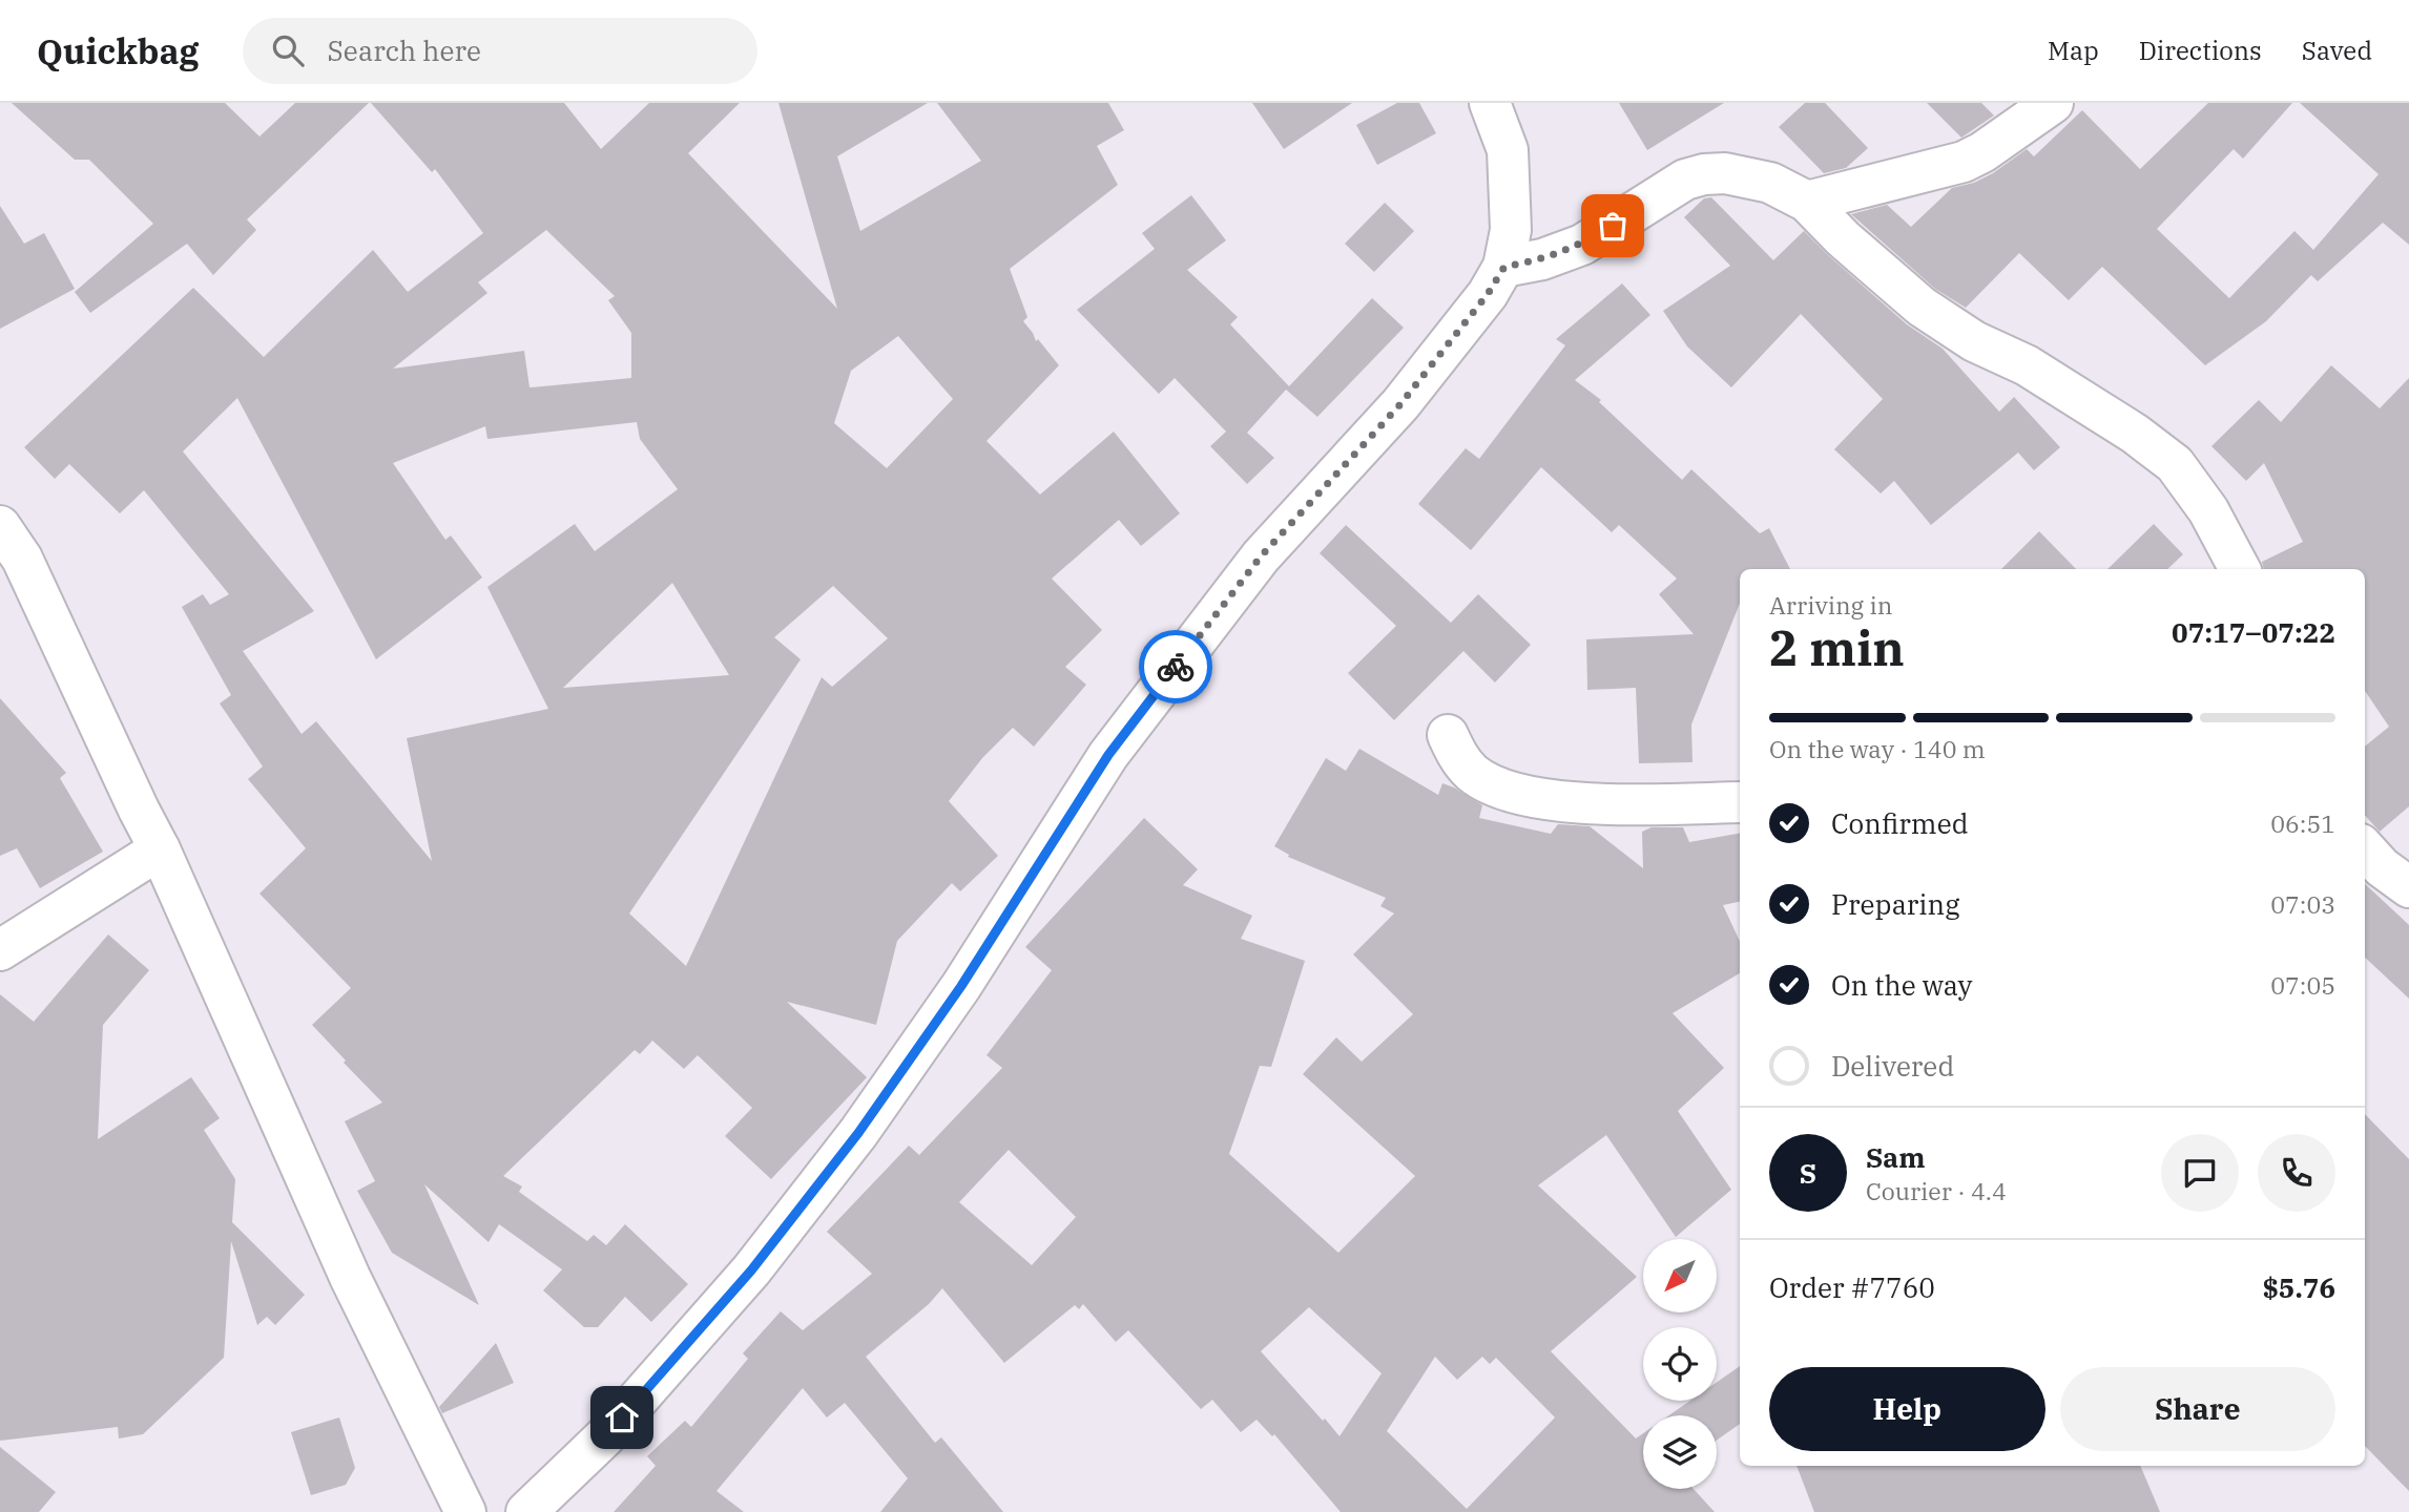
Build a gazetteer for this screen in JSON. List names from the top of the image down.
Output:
{
  "north": "bottom left",
  "page": {
    "header": "Quickbag",
    "search": "Search here",
    "nav": ["Map", "Directions", "Saved"],
    "heading": ["2 min", "Arriving in", "07:17–07:22"],
    "panel": [
      "Sam",
      "Courier · 4.4",
      "Order #7760",
      "$5.76"
    ],
    "bar": "On the way · 140 m",
    "list": [
      ["Confirmed", "06:51"],
      ["Preparing", "07:03"],
      ["On the way", "07:05"],
      "Delivered"
    ],
    "round": "S",
    "buttons": ["Help", "Share"]
  }
}
